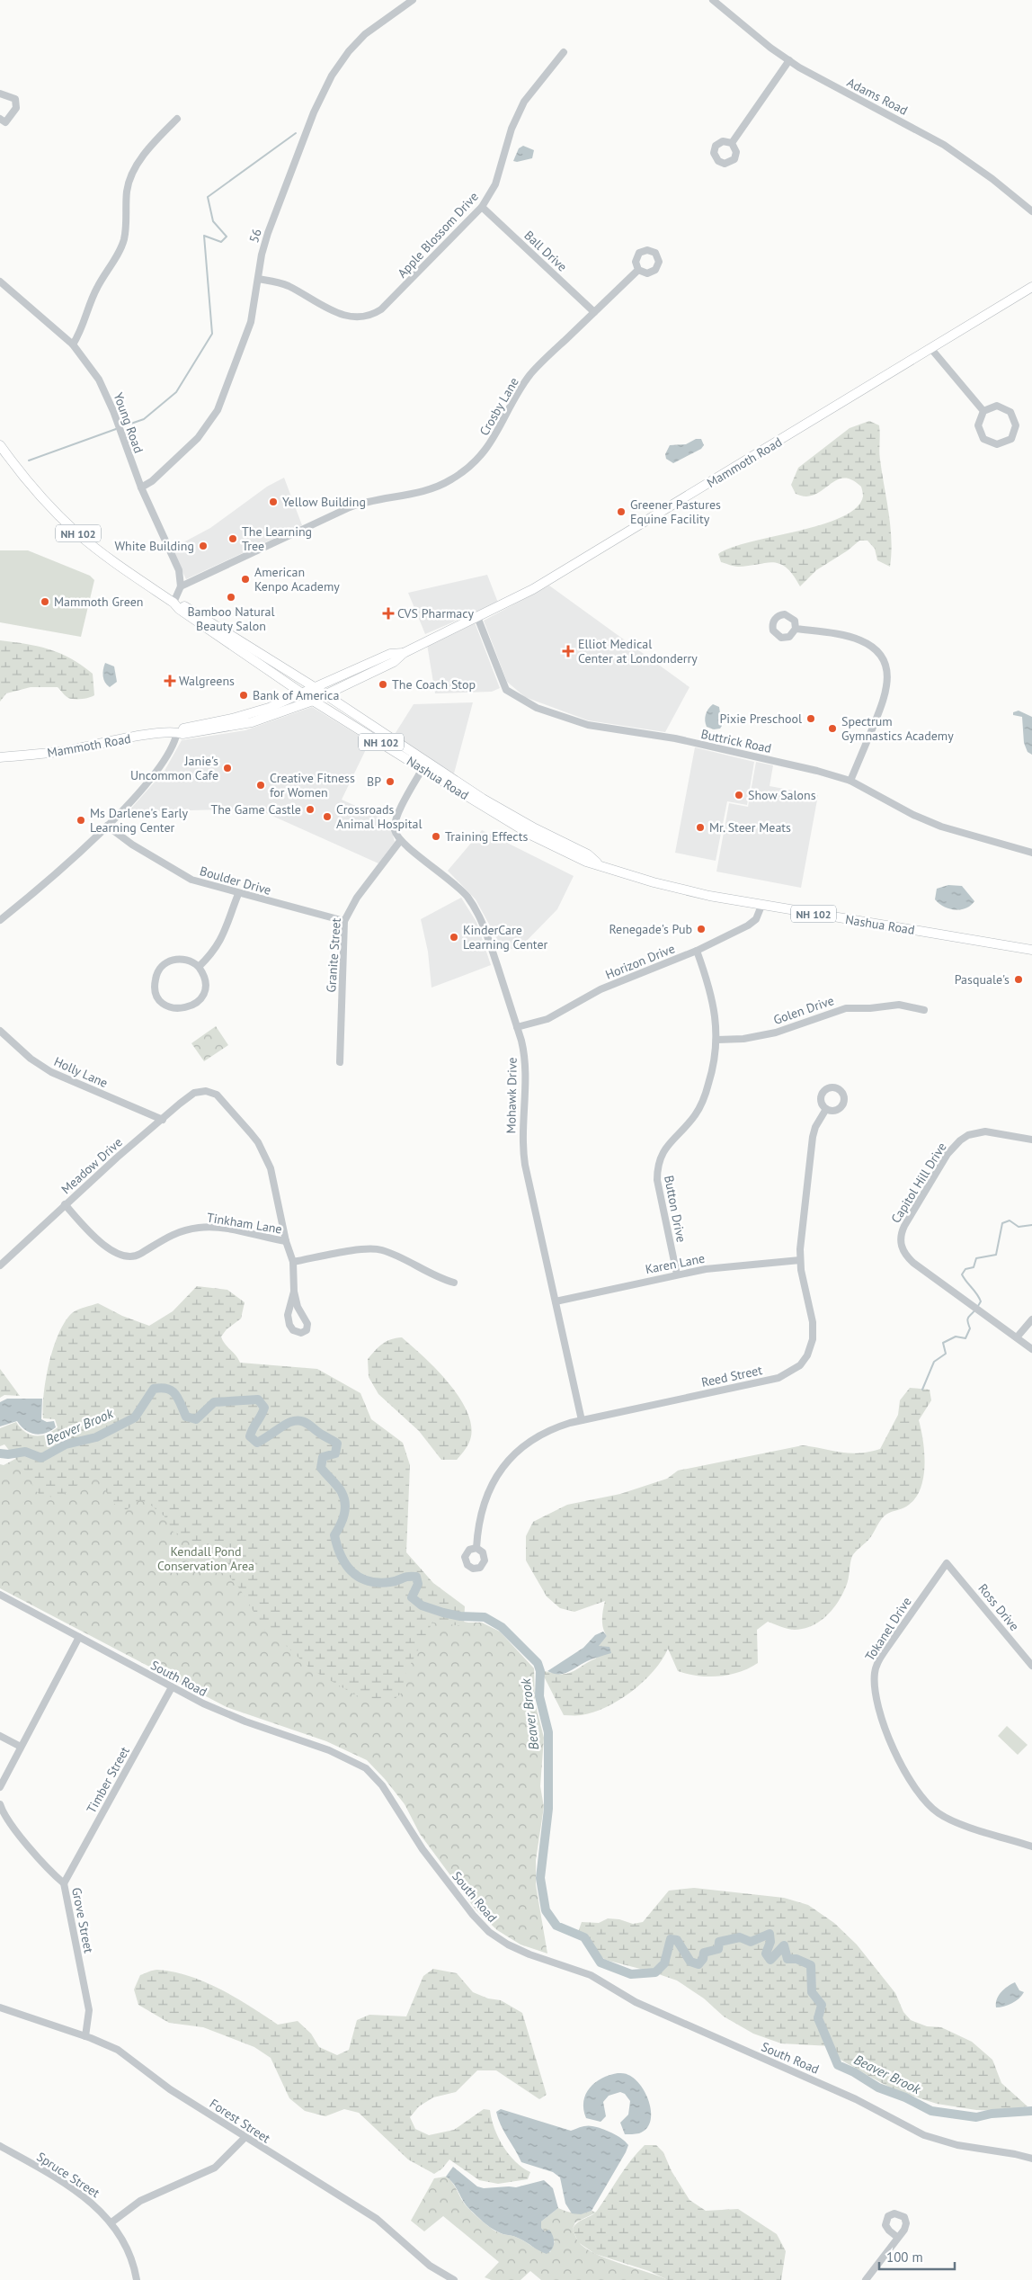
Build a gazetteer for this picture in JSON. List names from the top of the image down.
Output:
{
  "streets": {
    "main road": ["Mammoth Road", "NH 102", "Nashua Road"],
    "street": [
      "Adams Road",
      "Apple Blossom Drive",
      "56",
      "Ball Drive",
      "Crosby Lane",
      "Young Road",
      "Buttrick Road",
      "Boulder Drive",
      "Granite Street",
      "Horizon Drive",
      "Golen Drive",
      "Holly Lane",
      "Mohawk Drive",
      "Meadow Drive",
      "Capitol Hill Drive",
      "Button Drive",
      "Tinkham Lane",
      "Karen Lane",
      "Reed Street",
      "Ross Drive",
      "Tokanel Drive",
      "South Road",
      "Timber Street",
      "Grove Street",
      "Forest Street",
      "Spruce Street"
    ]
  },
  "crossings": [
    ["Apple Blossom Drive", "56"],
    ["Apple Blossom Drive", "Ball Drive"],
    ["56", "Young Road"],
    ["Ball Drive", "Crosby Lane"],
    ["Crosby Lane", "Young Road"],
    ["Mammoth Road", "Buttrick Road"],
    ["Mammoth Road", "Nashua Road"],
    ["Nashua Road", "Horizon Drive"],
    ["Boulder Drive", "Granite Street"],
    ["Granite Street", "Mohawk Drive"],
    ["Horizon Drive", "Mohawk Drive"],
    ["Horizon Drive", "Button Drive"],
    ["Golen Drive", "Button Drive"],
    ["Holly Lane", "Meadow Drive"],
    ["Mohawk Drive", "Karen Lane"],
    ["Mohawk Drive", "Reed Street"],
    ["Meadow Drive", "Tinkham Lane"],
    ["Button Drive", "Karen Lane"],
    ["Karen Lane", "Reed Street"],
    ["Ross Drive", "Tokanel Drive"],
    ["South Road", "Timber Street"],
    ["Timber Street", "Grove Street"],
    ["Grove Street", "Forest Street"]
  ],
  "water": ["Beaver Brook"],
  "parks": ["Kendall Pond Conservation Area"],
  "places": {
    "other": [
      "Yellow Building",
      "Greener Pastures Equine Facility",
      "The Learning Tree",
      "White Building",
      "American Kenpo Academy",
      "Bamboo Natural Beauty Salon",
      "Mammoth Green",
      "The Coach Stop",
      "Bank of America",
      "Pixie Preschool",
      "Spectrum Gymnastics Academy",
      "Janie's Uncommon Cafe",
      "BP",
      "Creative Fitness for Women",
      "Show Salons",
      "The Game Castle",
      "Crossroads Animal Hospital",
      "Ms Darlene's Early Learning Center",
      "Mr. Steer Meats",
      "Training Effects",
      "Renegade's Pub",
      "KinderCare Learning Center",
      "Pasquale's"
    ],
    "health": ["CVS Pharmacy", "Elliot Medical Center at Londonderry", "Walgreens"]
  },
  "scale_bar": "100 m"
}
